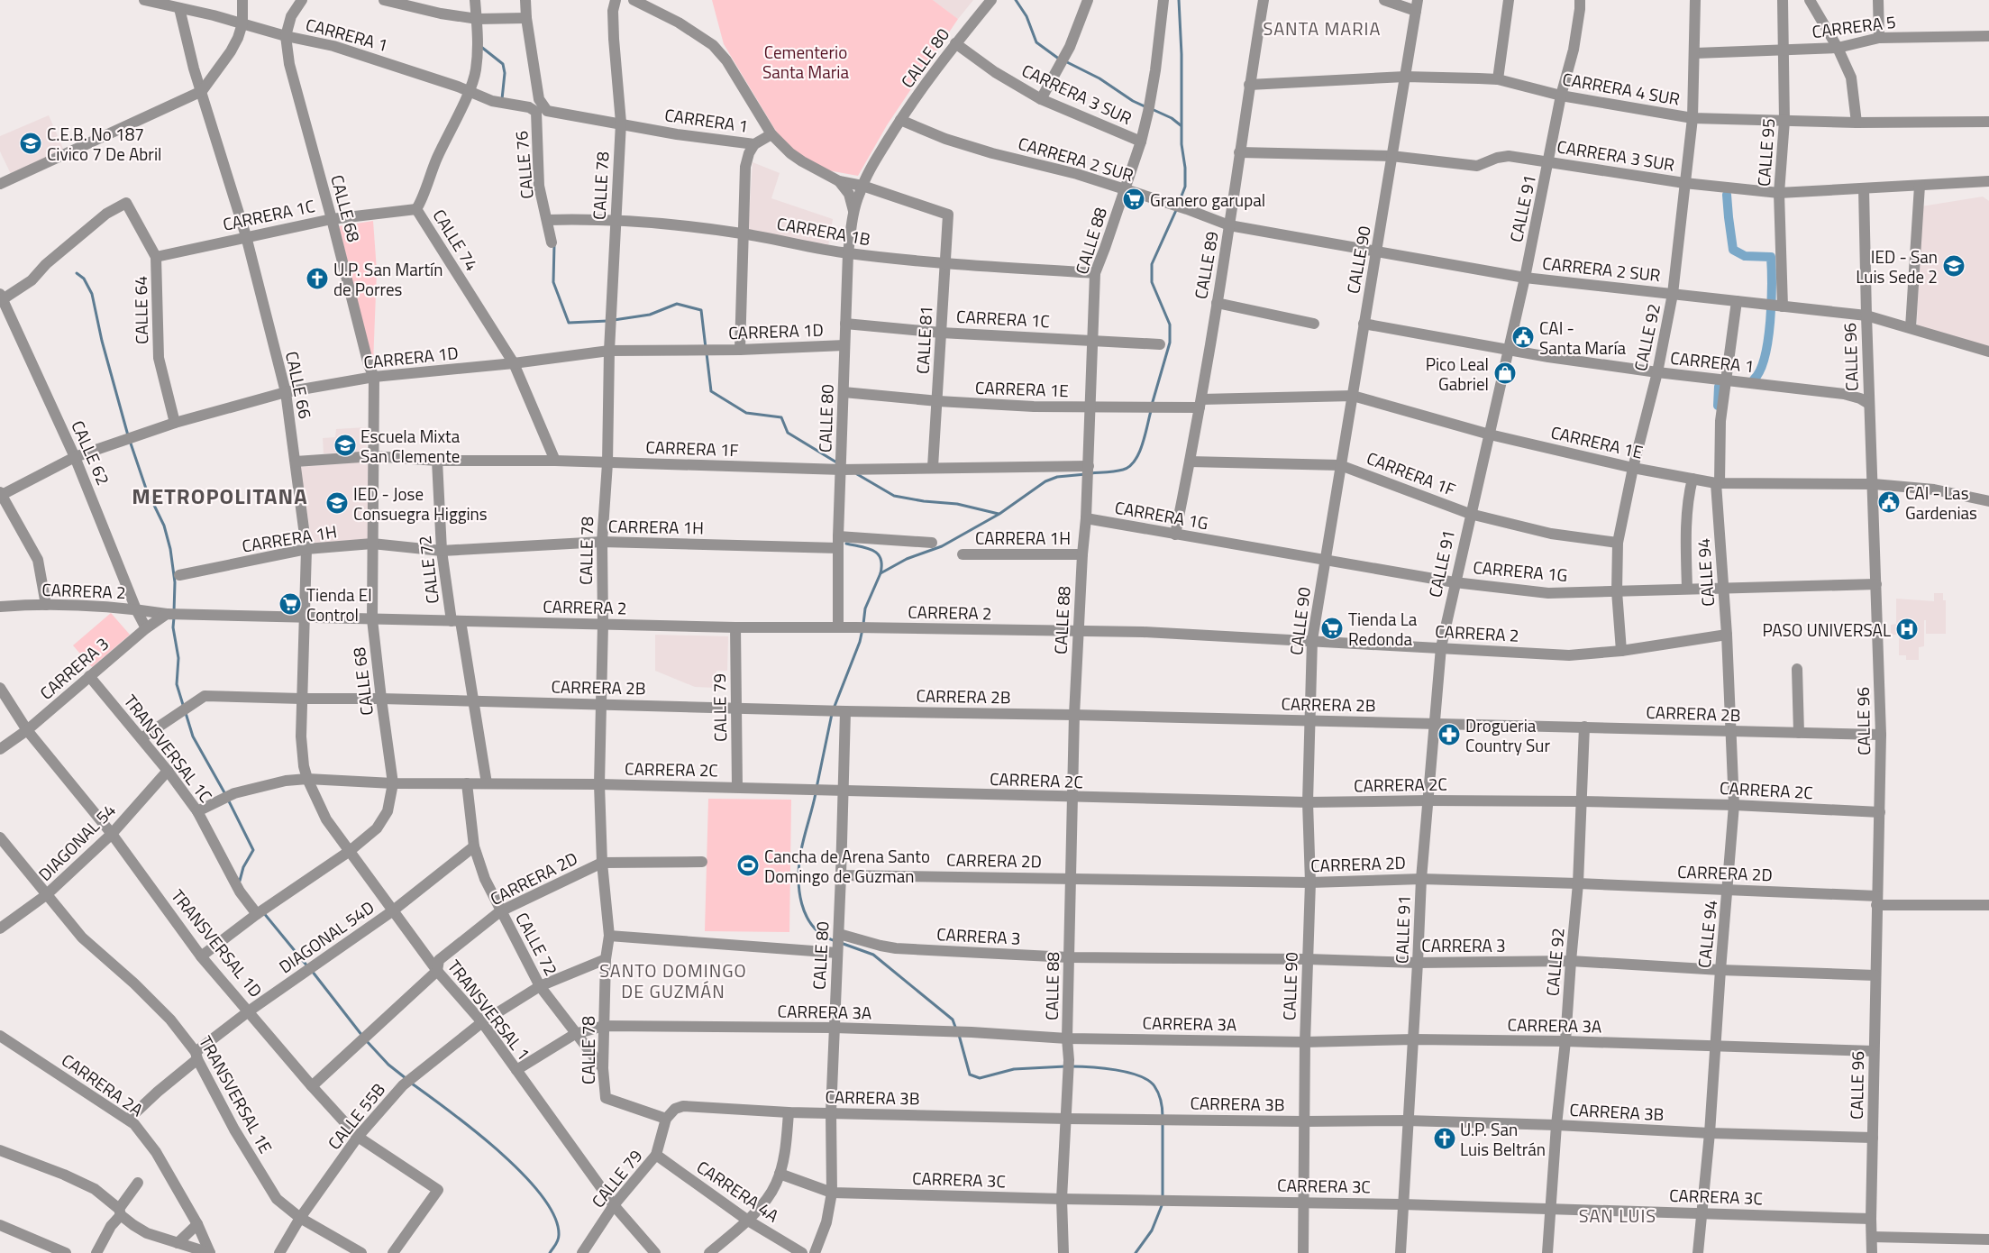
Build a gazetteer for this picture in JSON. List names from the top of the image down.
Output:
{
  "streets": {
    "street": [
      "CARRERA 5",
      "CARRERA 1",
      "CALLE 80",
      "CARRERA 4 SUR",
      "CARRERA 3 SUR",
      "CALLE 95",
      "CARRERA 2 SUR",
      "CALLE 76",
      "CALLE 78",
      "CALLE 68",
      "CALLE 91",
      "CARRERA 1C",
      "CARRERA 1B",
      "CALLE 74",
      "CALLE 88",
      "CALLE 90",
      "CALLE 89",
      "CALLE 64",
      "CARRERA 1D",
      "CALLE 92",
      "CALLE 81",
      "CALLE 96",
      "CALLE 66",
      "CARRERA 1E",
      "CARRERA 1F",
      "CALLE 62",
      "CARRERA 1G",
      "CARRERA 1H",
      "CALLE 72",
      "CALLE 94",
      "CARRERA 2",
      "CARRERA 3",
      "CARRERA 2B",
      "CALLE 79",
      "TRANSVERSAL 1C",
      "CARRERA 2C",
      "DIAGONAL 54",
      "CARRERA 2D",
      "DIAGONAL 54D",
      "TRANSVERSAL 1D",
      "TRANSVERSAL 1",
      "CARRERA 3A",
      "CARRERA 2A",
      "TRANSVERSAL 1E",
      "CARRERA 3B",
      "CALLE 55B",
      "CARRERA 3C",
      "CARRERA 4A"
    ]
  },
  "crossings": [
    ["CARRERA 5", "CALLE 95"],
    ["CARRERA 5", "CALLE 92"],
    ["CARRERA 1", "CALLE 80"],
    ["CARRERA 1", "CALLE 76"],
    ["CARRERA 1", "CALLE 78"],
    ["CARRERA 1", "CALLE 68"],
    ["CARRERA 1", "CALLE 91"],
    ["CARRERA 1", "CALLE 74"],
    ["CARRERA 1", "CALLE 90"],
    ["CARRERA 1", "CALLE 92"],
    ["CARRERA 1", "CALLE 81"],
    ["CARRERA 1", "CALLE 96"],
    ["CARRERA 1", "CALLE 66"],
    ["CARRERA 1", "CALLE 94"],
    ["CALLE 80", "CARRERA 3 SUR"],
    ["CALLE 80", "CARRERA 2 SUR"],
    ["CALLE 80", "CARRERA 1C"],
    ["CALLE 80", "CARRERA 1B"],
    ["CALLE 80", "CARRERA 1D"],
    ["CALLE 80", "CARRERA 1E"],
    ["CALLE 80", "CARRERA 1F"],
    ["CALLE 80", "CARRERA 1H"],
    ["CALLE 80", "CARRERA 2"],
    ["CALLE 80", "CARRERA 3"],
    ["CALLE 80", "CARRERA 2B"],
    ["CALLE 80", "CARRERA 2C"],
    ["CALLE 80", "CARRERA 2D"],
    ["CALLE 80", "CARRERA 3A"],
    ["CALLE 80", "CARRERA 3B"],
    ["CALLE 80", "CARRERA 3C"],
    ["CARRERA 4 SUR", "CALLE 95"],
    ["CARRERA 4 SUR", "CALLE 91"],
    ["CARRERA 4 SUR", "CALLE 90"],
    ["CARRERA 4 SUR", "CALLE 89"],
    ["CARRERA 4 SUR", "CALLE 92"],
    ["CARRERA 3 SUR", "CALLE 95"],
    ["CARRERA 3 SUR", "CALLE 91"],
    ["CARRERA 3 SUR", "CALLE 88"],
    ["CARRERA 3 SUR", "CALLE 90"],
    ["CARRERA 3 SUR", "CALLE 89"],
    ["CARRERA 3 SUR", "CALLE 92"],
    ["CARRERA 3 SUR", "CALLE 96"],
    ["CALLE 95", "CARRERA 2 SUR"],
    ["CARRERA 2 SUR", "CALLE 91"],
    ["CARRERA 2 SUR", "CALLE 88"],
    ["CARRERA 2 SUR", "CALLE 90"],
    ["CARRERA 2 SUR", "CALLE 89"],
    ["CARRERA 2 SUR", "CALLE 92"],
    ["CARRERA 2 SUR", "CALLE 96"],
    ["CARRERA 2 SUR", "CALLE 94"],
    ["CALLE 76", "CARRERA 1B"],
    ["CALLE 78", "CARRERA 1B"],
    ["CALLE 78", "CARRERA 1D"],
    ["CALLE 78", "CARRERA 1F"],
    ["CALLE 78", "CARRERA 1H"],
    ["CALLE 78", "CALLE 72"],
    ["CALLE 78", "CARRERA 2"],
    ["CALLE 78", "CARRERA 3"],
    ["CALLE 78", "CARRERA 2B"],
    ["CALLE 78", "CALLE 79"],
    ["CALLE 78", "CARRERA 2C"],
    ["CALLE 78", "CARRERA 2D"],
    ["CALLE 78", "CARRERA 3A"],
    ["CALLE 78", "CARRERA 3B"],
    ["CALLE 78", "CALLE 55B"],
    ["CALLE 68", "CARRERA 1C"],
    ["CALLE 68", "CARRERA 1D"],
    ["CALLE 68", "CARRERA 1F"],
    ["CALLE 68", "CARRERA 1H"],
    ["CALLE 68", "CARRERA 2"],
    ["CALLE 68", "CARRERA 2B"],
    ["CALLE 68", "TRANSVERSAL 1C"],
    ["CALLE 68", "CARRERA 2C"],
    ["CALLE 68", "TRANSVERSAL 1D"],
    ["CALLE 68", "TRANSVERSAL 1"],
    ["CALLE 91", "CARRERA 1E"],
    ["CALLE 91", "CARRERA 1F"],
    ["CALLE 91", "CARRERA 1G"],
    ["CALLE 91", "CARRERA 2"],
    ["CALLE 91", "CARRERA 3"],
    ["CALLE 91", "CARRERA 2B"],
    ["CALLE 91", "CARRERA 2C"],
    ["CALLE 91", "CARRERA 2D"],
    ["CALLE 91", "CARRERA 3A"],
    ["CALLE 91", "CARRERA 3B"],
    ["CALLE 91", "CARRERA 3C"],
    ["CARRERA 1C", "CALLE 74"],
    ["CARRERA 1C", "CALLE 88"],
    ["CARRERA 1C", "CALLE 64"],
    ["CARRERA 1C", "CALLE 81"],
    ["CARRERA 1C", "CALLE 66"],
    ["CARRERA 1B", "CALLE 88"],
    ["CARRERA 1B", "CALLE 81"],
    ["CALLE 74", "CARRERA 1D"],
    ["CALLE 74", "CARRERA 1F"],
    ["CALLE 88", "CARRERA 1E"],
    ["CALLE 88", "CARRERA 1F"],
    ["CALLE 88", "CARRERA 1G"],
    ["CALLE 88", "CARRERA 1H"],
    ["CALLE 88", "CARRERA 2"],
    ["CALLE 88", "CARRERA 3"],
    ["CALLE 88", "CARRERA 2B"],
    ["CALLE 88", "CARRERA 2C"],
    ["CALLE 88", "CARRERA 2D"],
    ["CALLE 88", "CARRERA 3A"],
    ["CALLE 88", "CARRERA 3B"],
    ["CALLE 88", "CARRERA 3C"],
    ["CALLE 90", "CARRERA 1E"],
    ["CALLE 90", "CARRERA 1F"],
    ["CALLE 90", "CARRERA 1G"],
    ["CALLE 90", "CARRERA 2"],
    ["CALLE 90", "CARRERA 3"],
    ["CALLE 90", "CARRERA 2B"],
    ["CALLE 90", "CARRERA 2C"],
    ["CALLE 90", "CARRERA 2D"],
    ["CALLE 90", "CARRERA 3A"],
    ["CALLE 90", "CARRERA 3B"],
    ["CALLE 90", "CARRERA 3C"],
    ["CALLE 89", "CARRERA 1E"],
    ["CALLE 89", "CARRERA 1F"],
    ["CALLE 89", "CARRERA 1G"],
    ["CALLE 64", "CARRERA 1D"],
    ["CALLE 64", "CALLE 62"],
    ["CARRERA 1D", "CALLE 66"],
    ["CARRERA 1D", "CALLE 62"],
    ["CALLE 92", "CARRERA 1E"],
    ["CALLE 92", "CARRERA 1F"],
    ["CALLE 92", "CARRERA 1G"],
    ["CALLE 92", "CARRERA 2"],
    ["CALLE 92", "CARRERA 3"],
    ["CALLE 92", "CARRERA 2B"],
    ["CALLE 92", "CARRERA 2C"],
    ["CALLE 92", "CARRERA 2D"],
    ["CALLE 92", "CARRERA 3A"],
    ["CALLE 92", "CARRERA 3B"],
    ["CALLE 92", "CARRERA 3C"],
    ["CALLE 81", "CARRERA 1E"],
    ["CALLE 81", "CARRERA 1F"],
    ["CALLE 96", "CARRERA 1E"],
    ["CALLE 96", "CARRERA 1G"],
    ["CALLE 96", "CARRERA 3"],
    ["CALLE 96", "CARRERA 2B"],
    ["CALLE 96", "CARRERA 2C"],
    ["CALLE 96", "CARRERA 2D"],
    ["CALLE 96", "CARRERA 3A"],
    ["CALLE 96", "CARRERA 3B"],
    ["CALLE 96", "CARRERA 3C"],
    ["CALLE 66", "CARRERA 1F"],
    ["CALLE 66", "CARRERA 1H"],
    ["CALLE 66", "CARRERA 2"],
    ["CALLE 66", "CARRERA 2B"],
    ["CALLE 66", "CARRERA 2C"],
    ["CALLE 66", "TRANSVERSAL 1"],
    ["CARRERA 1E", "CALLE 94"],
    ["CARRERA 1F", "CALLE 72"],
    ["CALLE 62", "CARRERA 2"],
    ["CALLE 62", "CARRERA 3"],
    ["CARRERA 1G", "CALLE 94"],
    ["CARRERA 1H", "CALLE 72"],
    ["CALLE 72", "CARRERA 2"],
    ["CALLE 72", "CARRERA 2B"],
    ["CALLE 72", "CARRERA 2C"],
    ["CALLE 72", "CARRERA 2D"],
    ["CALLE 72", "DIAGONAL 54D"],
    ["CALLE 72", "CARRERA 3A"],
    ["CALLE 72", "CALLE 55B"],
    ["CALLE 94", "CARRERA 2"],
    ["CALLE 94", "CARRERA 3"],
    ["CALLE 94", "CARRERA 2B"],
    ["CALLE 94", "CARRERA 2C"],
    ["CALLE 94", "CARRERA 2D"],
    ["CALLE 94", "CARRERA 3A"],
    ["CALLE 94", "CARRERA 3B"],
    ["CALLE 94", "CARRERA 3C"],
    ["CARRERA 2", "CARRERA 3"],
    ["CARRERA 2", "CALLE 79"],
    ["CARRERA 3", "TRANSVERSAL 1C"],
    ["CARRERA 3", "TRANSVERSAL 1D"],
    ["CARRERA 2B", "CALLE 79"],
    ["CARRERA 2B", "TRANSVERSAL 1C"],
    ["CALLE 79", "CARRERA 2C"],
    ["CALLE 79", "TRANSVERSAL 1"],
    ["CALLE 79", "CARRERA 3B"],
    ["CALLE 79", "CARRERA 4A"],
    ["TRANSVERSAL 1C", "CARRERA 2C"],
    ["TRANSVERSAL 1C", "DIAGONAL 54"],
    ["CARRERA 2C", "TRANSVERSAL 1"],
    ["DIAGONAL 54", "TRANSVERSAL 1D"],
    ["DIAGONAL 54", "TRANSVERSAL 1E"],
    ["CARRERA 2D", "TRANSVERSAL 1D"],
    ["CARRERA 2D", "TRANSVERSAL 1"],
    ["DIAGONAL 54D", "TRANSVERSAL 1D"],
    ["DIAGONAL 54D", "TRANSVERSAL 1"],
    ["DIAGONAL 54D", "CARRERA 2A"],
    ["DIAGONAL 54D", "TRANSVERSAL 1E"],
    ["TRANSVERSAL 1D", "CALLE 55B"],
    ["TRANSVERSAL 1", "CARRERA 3A"],
    ["TRANSVERSAL 1", "CALLE 55B"],
    ["TRANSVERSAL 1E", "CALLE 55B"]
  ],
  "districts": [
    "SANTA MARIA",
    "METROPOLITANA",
    "SANTO DOMINGO DE GUZMÁN",
    "SAN LUIS"
  ],
  "parks": ["Cementerio Santa Maria"],
  "places": {
    "school or university": [
      "C.E.B. No 187 Civico 7 De Abril",
      "IED - San Luis Sede 2",
      "Escuela Mixta San Clemente",
      "IED - Jose Consuegra Higgins"
    ],
    "supermarket": ["Granero garupal", "Tienda El Control", "Tienda La Redonda"],
    "church": ["U.P. San Martín de Porres", "U.P. San Luis Beltrán"],
    "public building": ["CAI - Santa María", "CAI - Las Gardenias"],
    "shop": ["Pico Leal Gabriel"],
    "hospital": ["PASO UNIVERSAL"],
    "pharmacy": ["Drogueria Country Sur"],
    "sports": ["Cancha de Arena Santo Domingo de Guzman"]
  }
}
